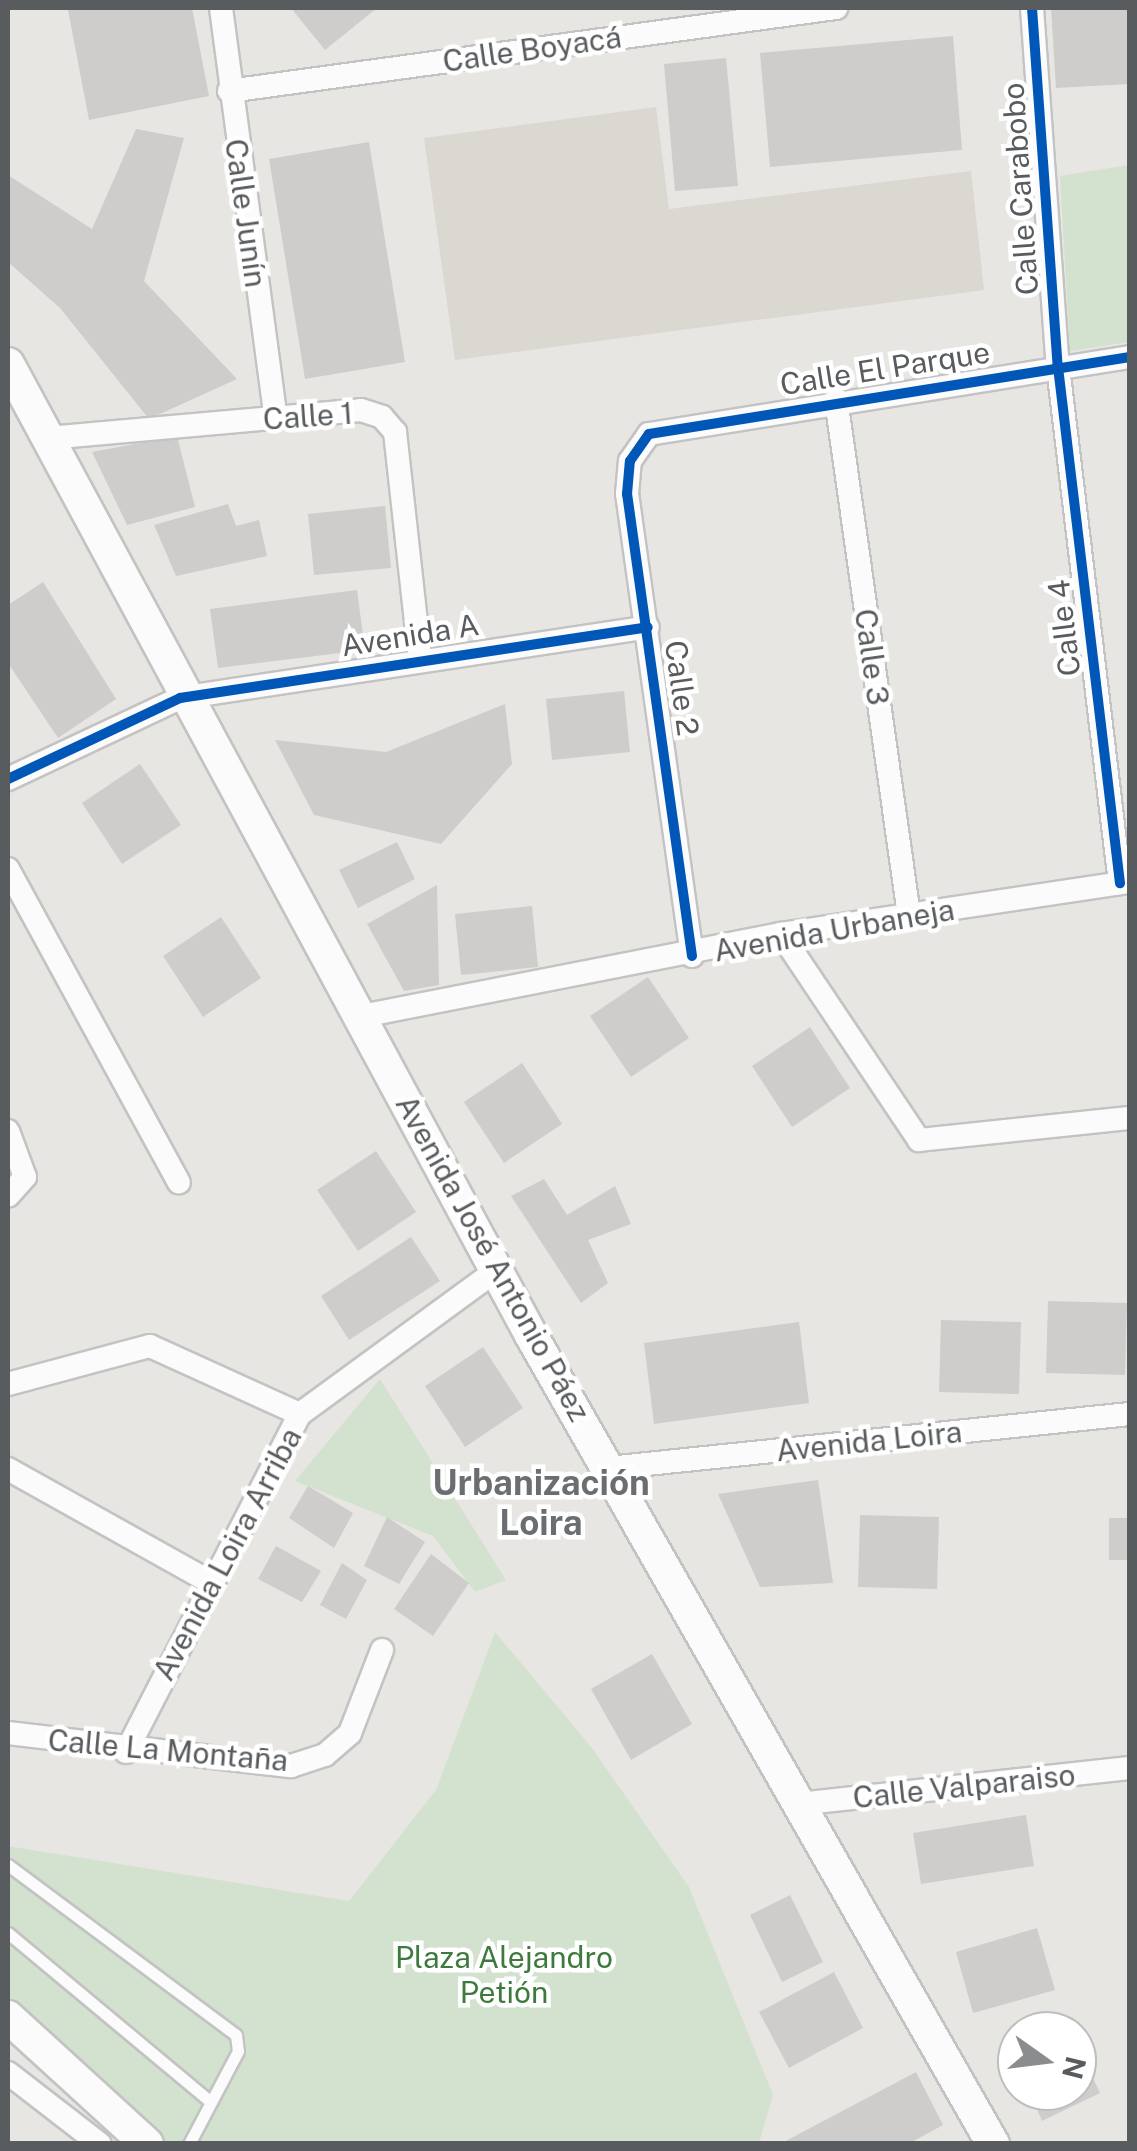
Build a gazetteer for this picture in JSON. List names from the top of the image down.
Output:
{
  "streets": {
    "main road": ["Avenida José Antonio Páez"],
    "street": [
      "Calle Boyacá",
      "Calle Carabobo",
      "Calle Junín",
      "Calle El Parque",
      "Calle 1",
      "Calle 4",
      "Avenida A",
      "Calle 3",
      "Calle 2",
      "Avenida Urbaneja",
      "Avenida Loira",
      "Avenida Loira Arriba",
      "Calle La Montaña",
      "Calle Valparaiso"
    ]
  },
  "crossings": [
    ["Calle Boyacá", "Calle Junín"],
    ["Calle Carabobo", "Calle El Parque"],
    ["Calle Carabobo", "Calle 4"],
    ["Calle Junín", "Calle 1"],
    ["Calle El Parque", "Calle 4"],
    ["Calle El Parque", "Calle 3"],
    ["Calle El Parque", "Calle 2"],
    ["Calle 1", "Avenida A"],
    ["Calle 1", "Avenida José Antonio Páez"],
    ["Calle 4", "Avenida Urbaneja"],
    ["Avenida A", "Calle 2"],
    ["Avenida A", "Avenida José Antonio Páez"],
    ["Calle 3", "Avenida Urbaneja"],
    ["Calle 2", "Avenida Urbaneja"],
    ["Avenida Urbaneja", "Avenida José Antonio Páez"],
    ["Avenida José Antonio Páez", "Avenida Loira"],
    ["Avenida José Antonio Páez", "Avenida Loira Arriba"],
    ["Avenida José Antonio Páez", "Calle Valparaiso"],
    ["Avenida Loira Arriba", "Calle La Montaña"]
  ],
  "districts": ["Urbanización Loira"],
  "parks": ["Plaza Alejandro Petión"],
  "north": "right"
}
